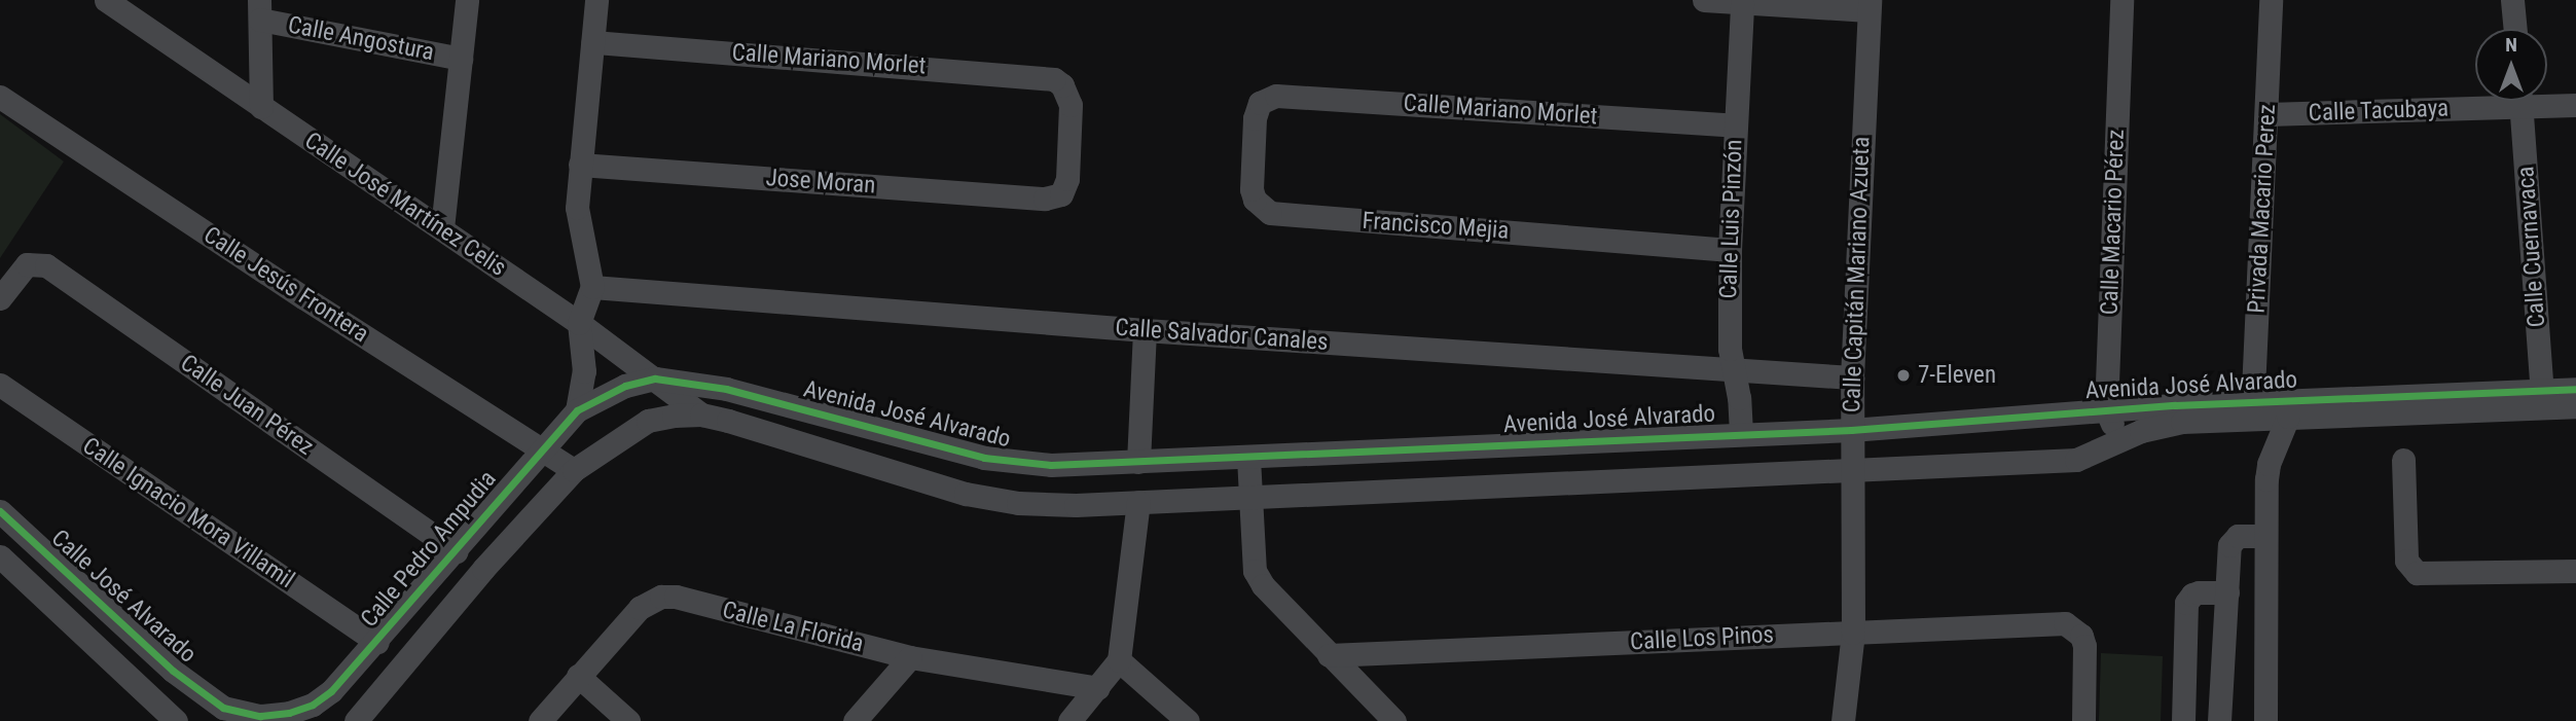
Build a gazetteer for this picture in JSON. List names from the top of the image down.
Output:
{
  "streets": {
    "street": [
      "Calle Angostura",
      "Calle Mariano Morlet",
      "Calle Tacubaya",
      "Jose Moran",
      "Calle José Martínez Celis",
      "Privada Macario Perez",
      "Calle Luis Pinzón",
      "Calle Macario Pérez",
      "Francisco Mejia",
      "Calle Cuernavaca",
      "Calle Capitán Mariano Azueta",
      "Calle Jesús Frontera",
      "Calle Salvador Canales",
      "Avenida José Alvarado",
      "Calle Juan Pérez",
      "Calle Ignacio Mora Villamil",
      "Calle Pedro Ampudia",
      "Calle José Alvarado",
      "Calle La Florida",
      "Calle Los Pinos"
    ]
  },
  "crossings": [
    ["Calle Mariano Morlet", "Jose Moran"],
    ["Calle Mariano Morlet", "Calle Luis Pinzón"],
    ["Calle Mariano Morlet", "Francisco Mejia"],
    ["Calle Tacubaya", "Privada Macario Perez"],
    ["Calle José Martínez Celis", "Avenida José Alvarado"],
    ["Calle José Martínez Celis", "Calle Pedro Ampudia"],
    ["Privada Macario Perez", "Avenida José Alvarado"],
    ["Calle Luis Pinzón", "Francisco Mejia"],
    ["Calle Luis Pinzón", "Calle Salvador Canales"],
    ["Calle Luis Pinzón", "Avenida José Alvarado"],
    ["Calle Macario Pérez", "Avenida José Alvarado"],
    ["Calle Cuernavaca", "Avenida José Alvarado"],
    ["Calle Capitán Mariano Azueta", "Calle Salvador Canales"],
    ["Calle Capitán Mariano Azueta", "Avenida José Alvarado"],
    ["Calle Capitán Mariano Azueta", "Calle Los Pinos"],
    ["Calle Jesús Frontera", "Calle Pedro Ampudia"],
    ["Avenida José Alvarado", "Calle Pedro Ampudia"],
    ["Calle Juan Pérez", "Calle Pedro Ampudia"],
    ["Calle Ignacio Mora Villamil", "Calle Pedro Ampudia"],
    ["Calle Pedro Ampudia", "Calle José Alvarado"]
  ],
  "places": ["7-Eleven"],
  "north": "top"
}
